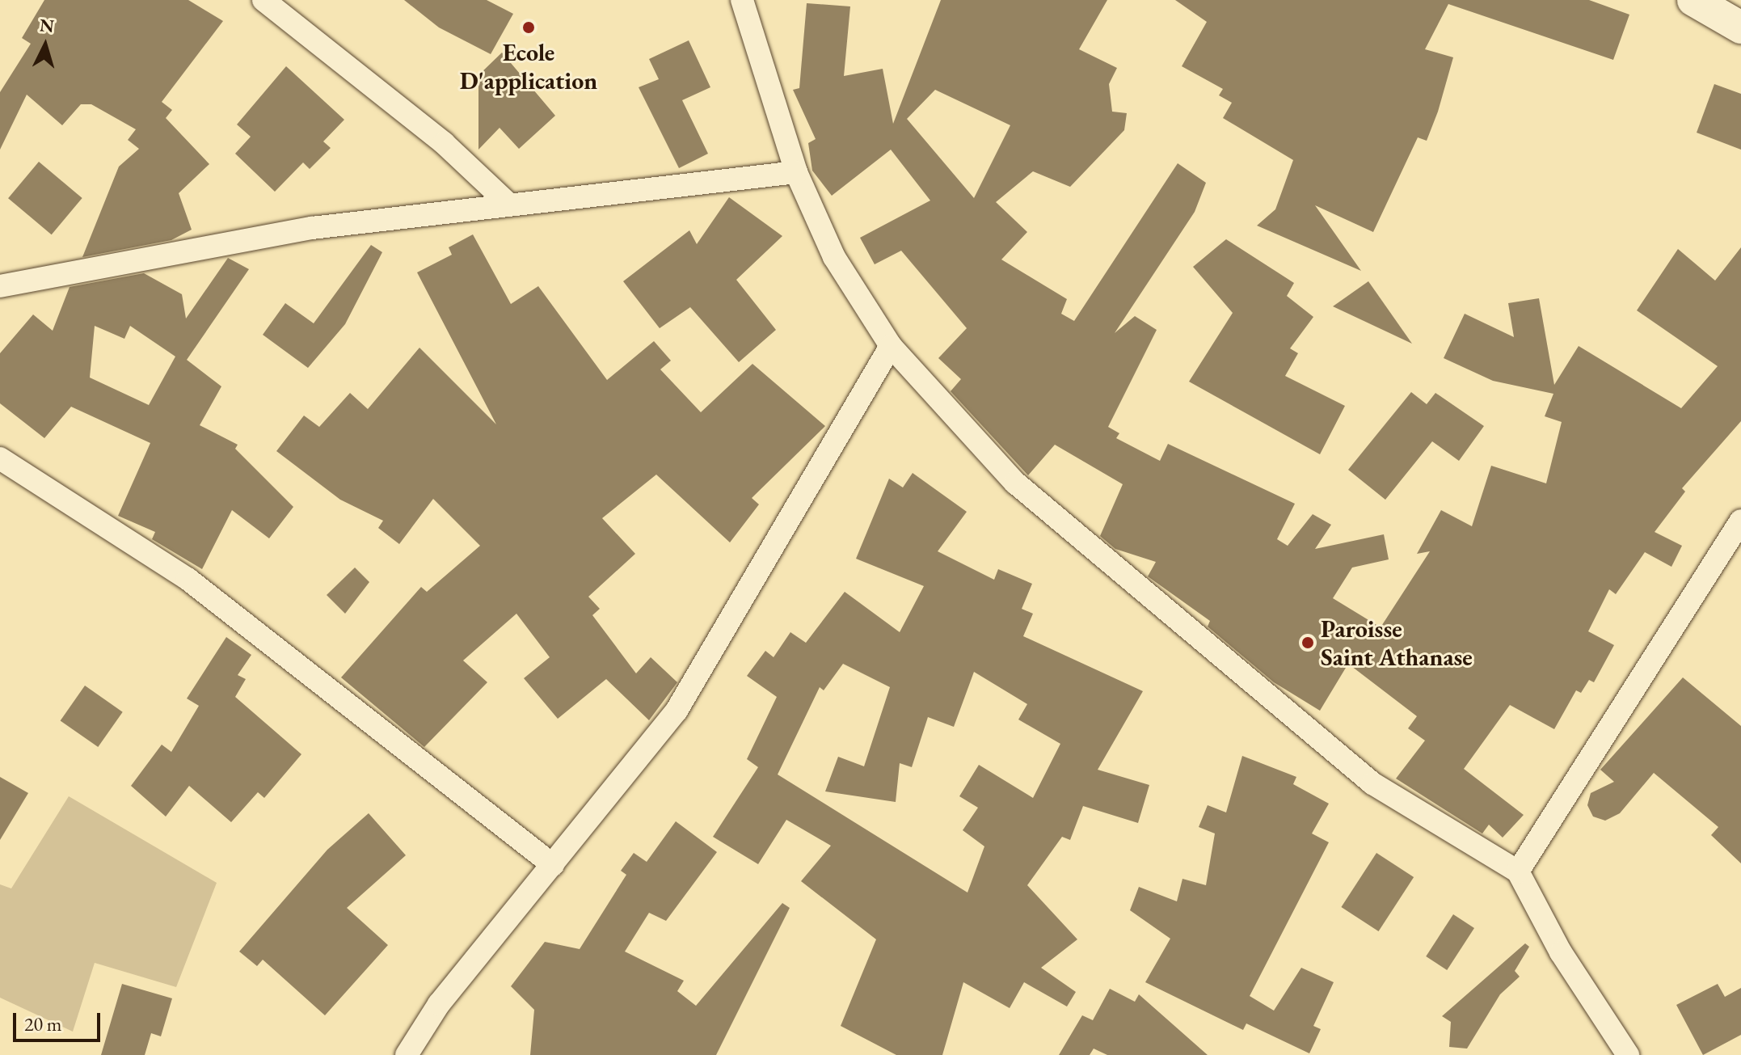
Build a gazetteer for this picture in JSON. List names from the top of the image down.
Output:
{
  "places": ["Ecole D'application", "Paroisse Saint Athanase"],
  "scale_bar": "20 m",
  "north": "top"
}
